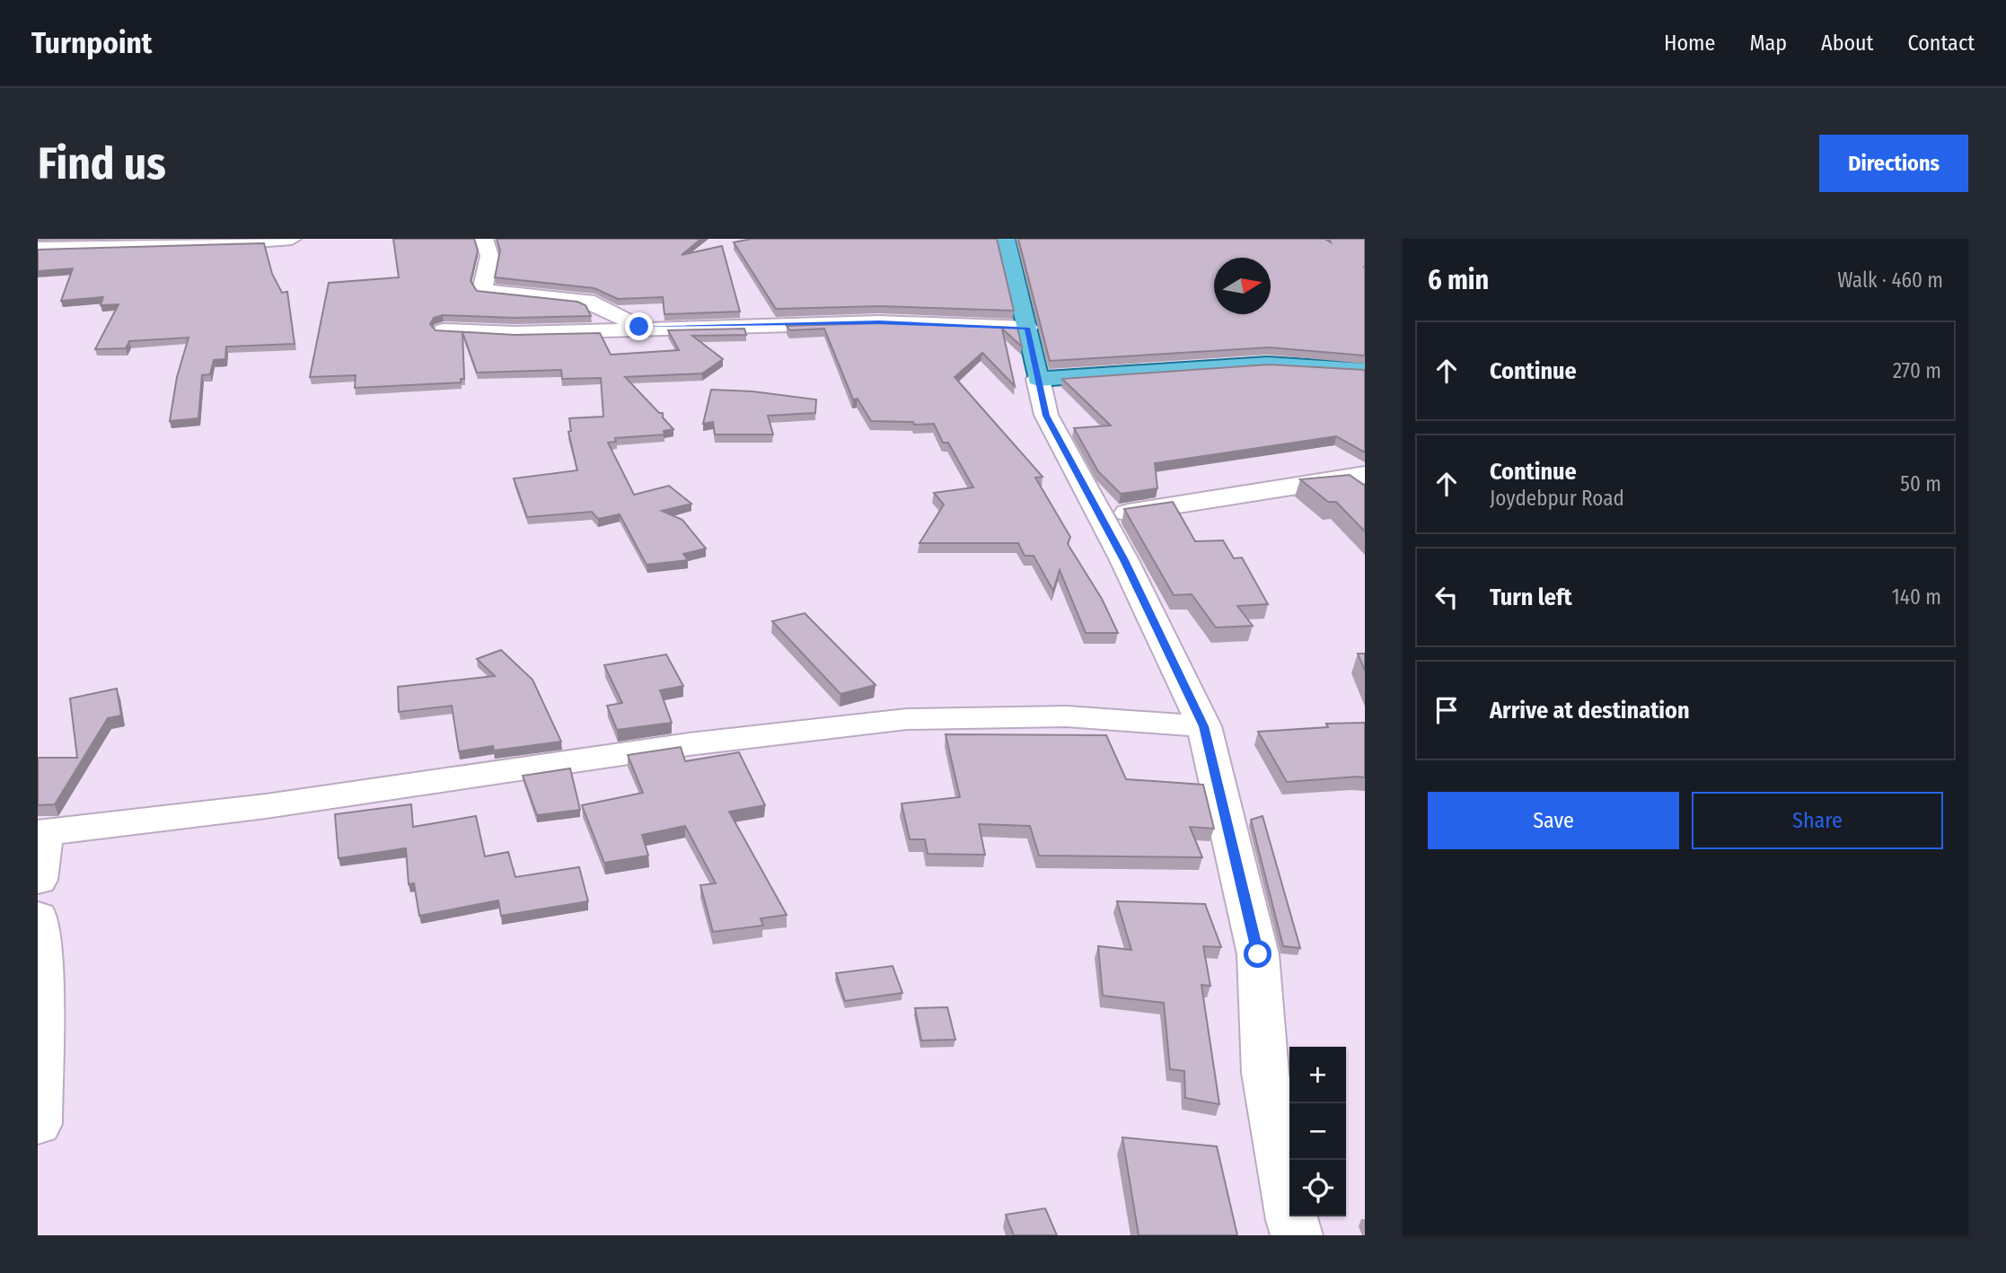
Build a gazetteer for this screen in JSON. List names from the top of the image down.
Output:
{
  "north": "right",
  "page": {
    "header": "Turnpoint",
    "nav": [
      "Home",
      "Map",
      "About",
      "Contact"
    ],
    "buttons": [
      "Directions",
      ["Save", "Share"]
    ],
    "title": "Find us",
    "heading": ["6 min", "Walk · 460 m"],
    "list": [
      ["Continue", "270 m"],
      ["Continue", "Joydebpur Road", "50 m"],
      ["Turn left", "140 m"],
      "Arrive at destination"
    ],
    "map_buttons": ["+", "−"]
  }
}
